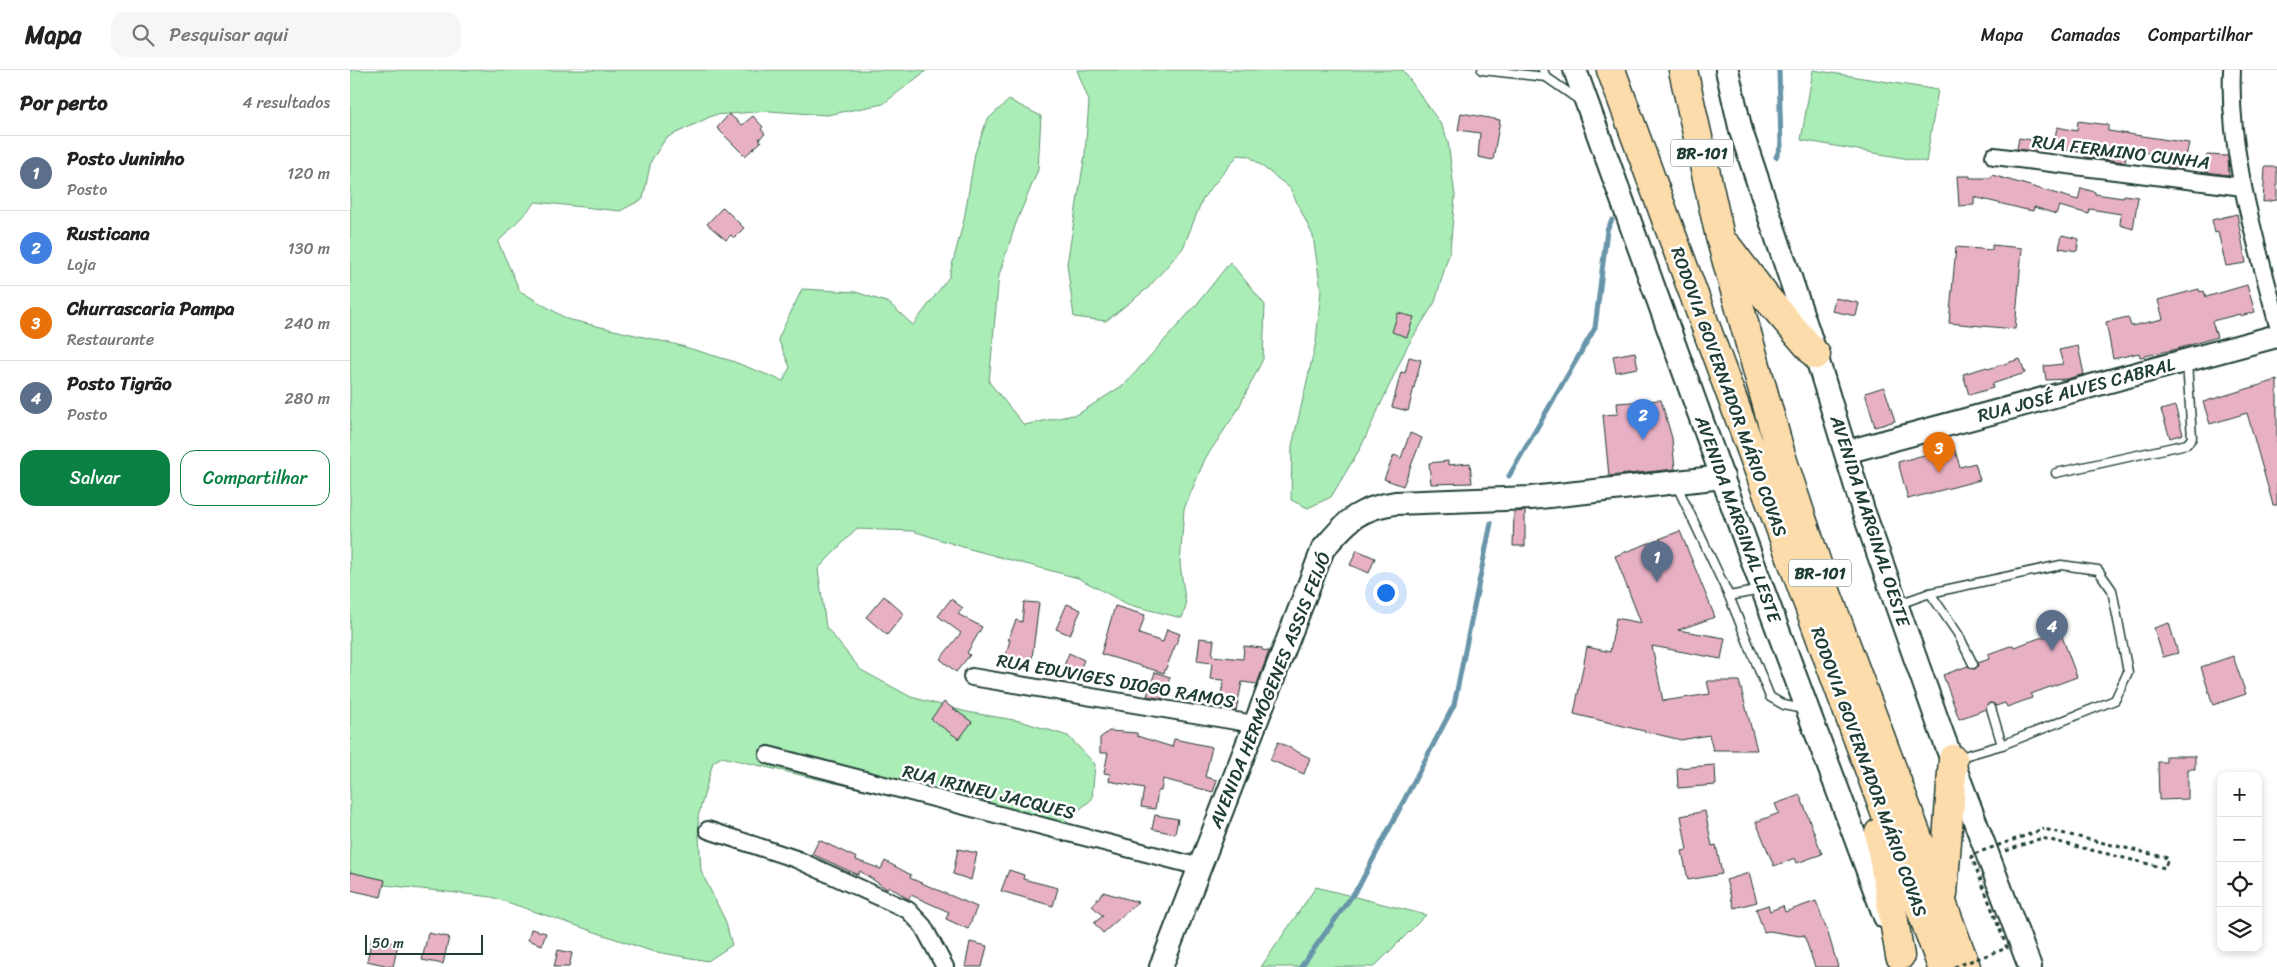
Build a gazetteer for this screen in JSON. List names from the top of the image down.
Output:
{
  "streets": {
    "highway": ["BR-101", "RODOVIA GOVERNADOR MÁRIO COVAS"],
    "main road": [
      "RUA JOSÉ ALVES CABRAL",
      "AVENIDA MARGINAL LESTE",
      "AVENIDA MARGINAL OESTE",
      "AVENIDA HERMÓGENES ASSIS FEIJÓ"
    ],
    "street": ["RUA FERMINO CUNHA", "RUA EDUVIGES DIOGO RAMOS", "RUA IRINEU JACQUES"]
  },
  "crossings": [
    ["RUA JOSÉ ALVES CABRAL", "AVENIDA MARGINAL OESTE"],
    ["AVENIDA MARGINAL LESTE", "AVENIDA HERMÓGENES ASSIS FEIJÓ"],
    ["RUA EDUVIGES DIOGO RAMOS", "AVENIDA HERMÓGENES ASSIS FEIJÓ"],
    ["AVENIDA HERMÓGENES ASSIS FEIJÓ", "RUA IRINEU JACQUES"]
  ],
  "scale_bar": "50 m",
  "page": {
    "header": "Mapa",
    "search": "Pesquisar aqui",
    "nav": ["Mapa", "Camadas", "Compartilhar"],
    "heading": ["Por perto", "4 resultados"],
    "list": [
      {
        "mark": "1",
        "name": "Posto Juninho",
        "note": "Posto",
        "value": "120 m"
      },
      {
        "mark": "2",
        "name": "Rusticana",
        "note": "Loja",
        "value": "130 m"
      },
      {
        "mark": "3",
        "name": "Churrascaria Pampa",
        "note": "Restaurante",
        "value": "240 m"
      },
      {
        "mark": "4",
        "name": "Posto Tigrão",
        "note": "Posto",
        "value": "280 m"
      }
    ],
    "pins": [
      "2",
      "3",
      "1",
      "4"
    ],
    "buttons": ["Salvar", "Compartilhar"],
    "map_buttons": ["+", "−"],
    "scale": "50 m"
  }
}
